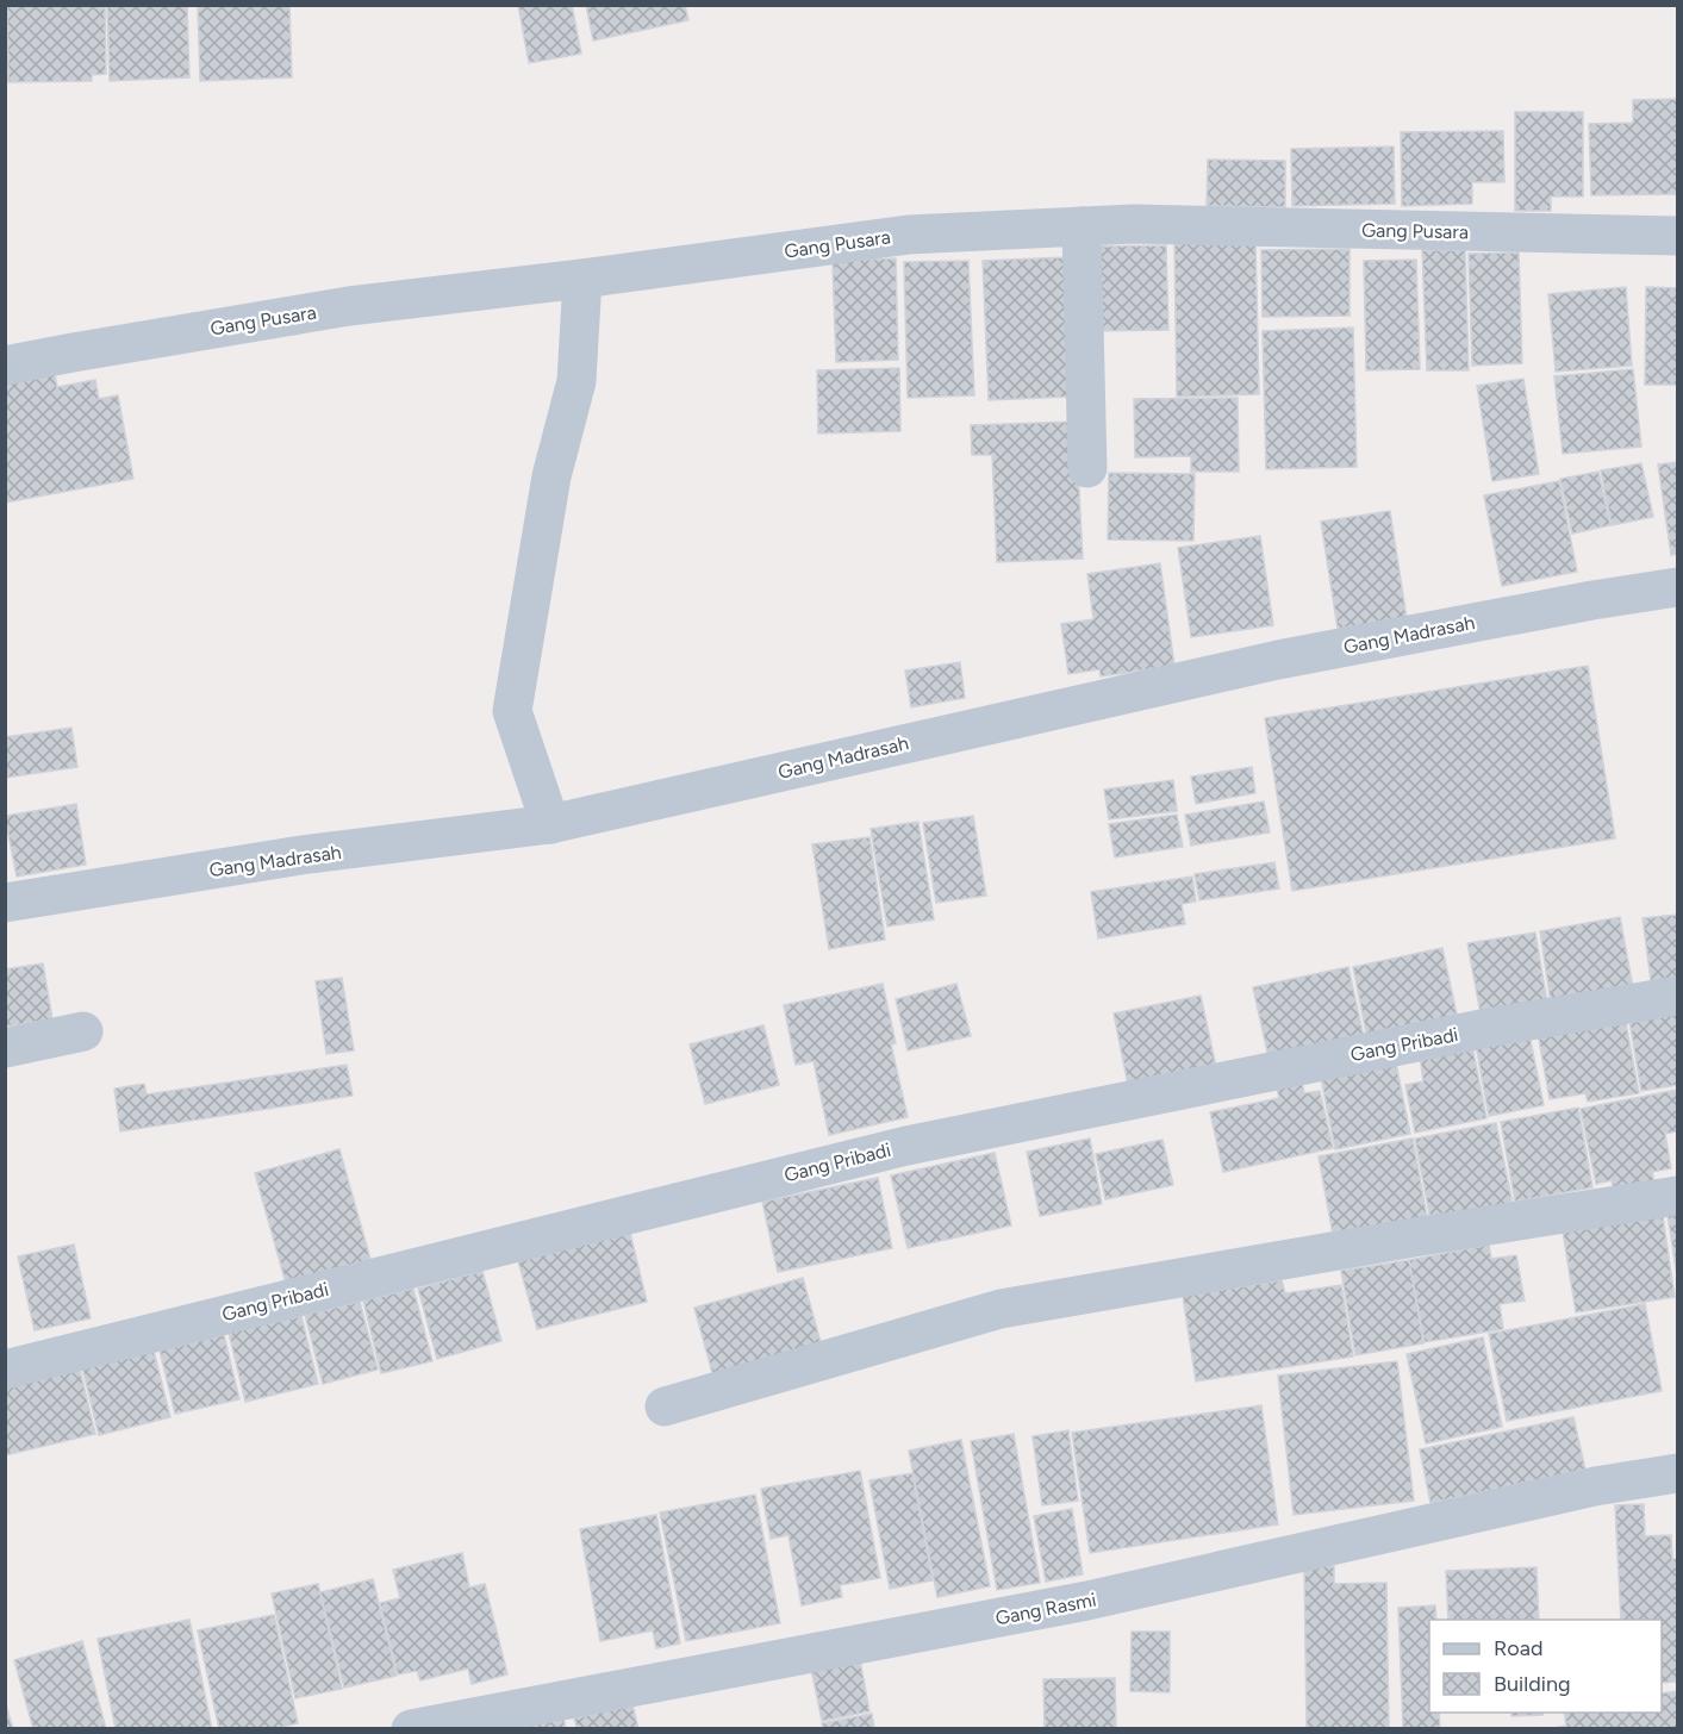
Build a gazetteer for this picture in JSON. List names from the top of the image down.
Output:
{
  "streets": {
    "street": [
      "Gang Pusara",
      "Gang Madrasah",
      "Gang Pribadi",
      "Gang Rasmi"
    ]
  },
  "legend": ["Road", "Building"]
}
